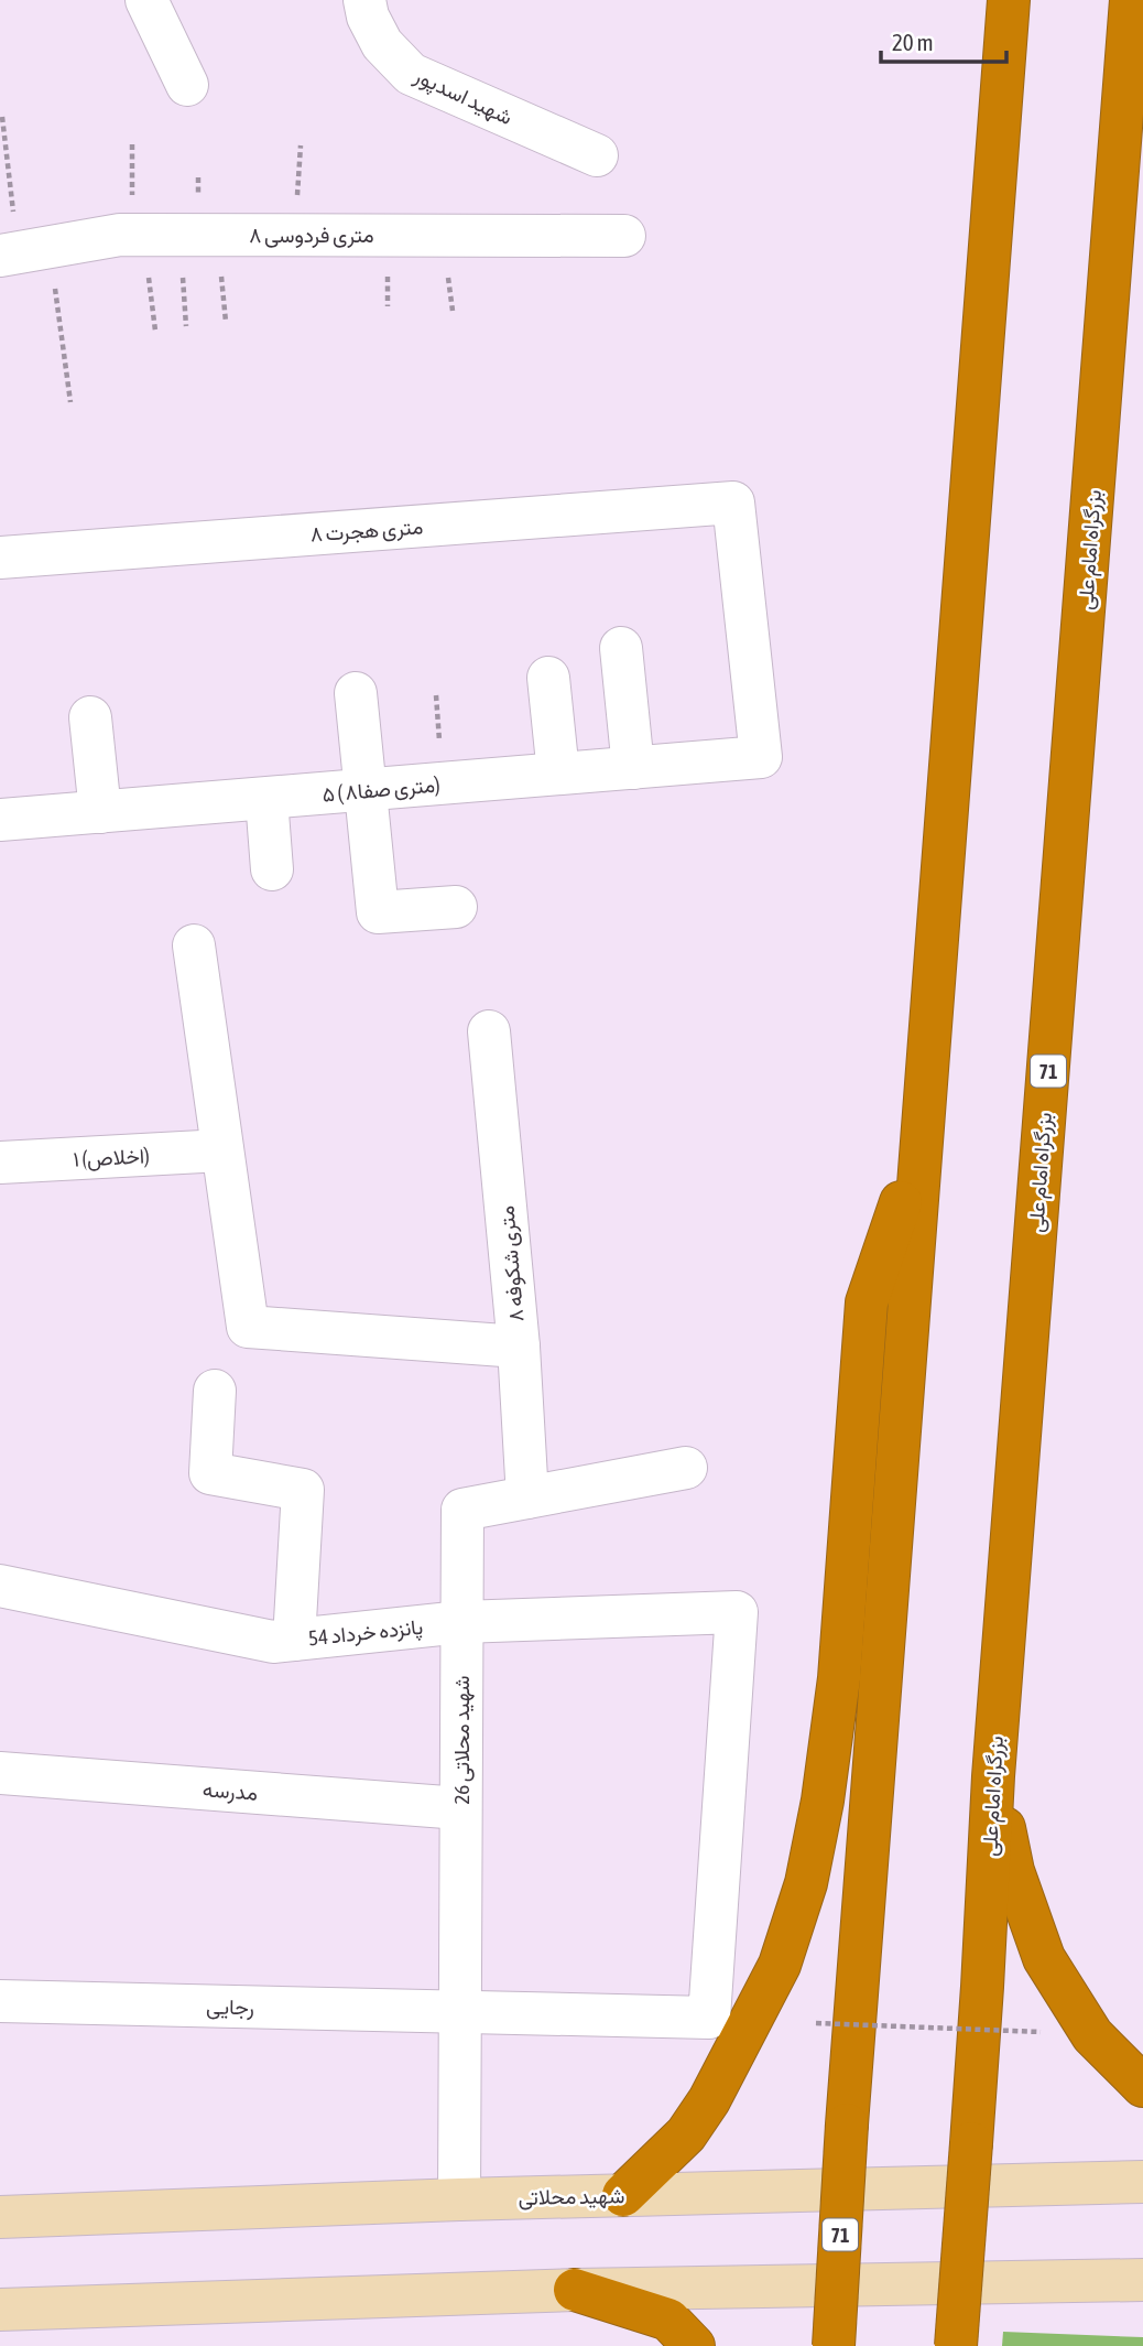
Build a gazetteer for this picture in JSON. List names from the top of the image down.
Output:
{
  "streets": {
    "highway": ["بزرگراه امام علی", "71"],
    "main road": ["شهید محلاتی"],
    "street": [
      "شهید اسدپور",
      "۸ متری فردوسی",
      "۸ متری هجرت",
      "۵ ( ۸متری صفا)",
      "۱ (اخلاص)",
      "۸ متری شکوفه",
      "پانزده خرداد 54",
      "شهید محلاتی 26",
      "مدرسه",
      "رجایی"
    ]
  },
  "crossings": [
    ["۸ متری هجرت", "۵ ( ۸متری صفا)"],
    ["۸ متری شکوفه", "شهید محلاتی 26"],
    ["پانزده خرداد 54", "شهید محلاتی 26"],
    ["پانزده خرداد 54", "رجایی"],
    ["شهید محلاتی 26", "مدرسه"],
    ["شهید محلاتی 26", "رجایی"],
    ["شهید محلاتی 26", "شهید محلاتی"]
  ],
  "scale_bar": "20 m"
}
